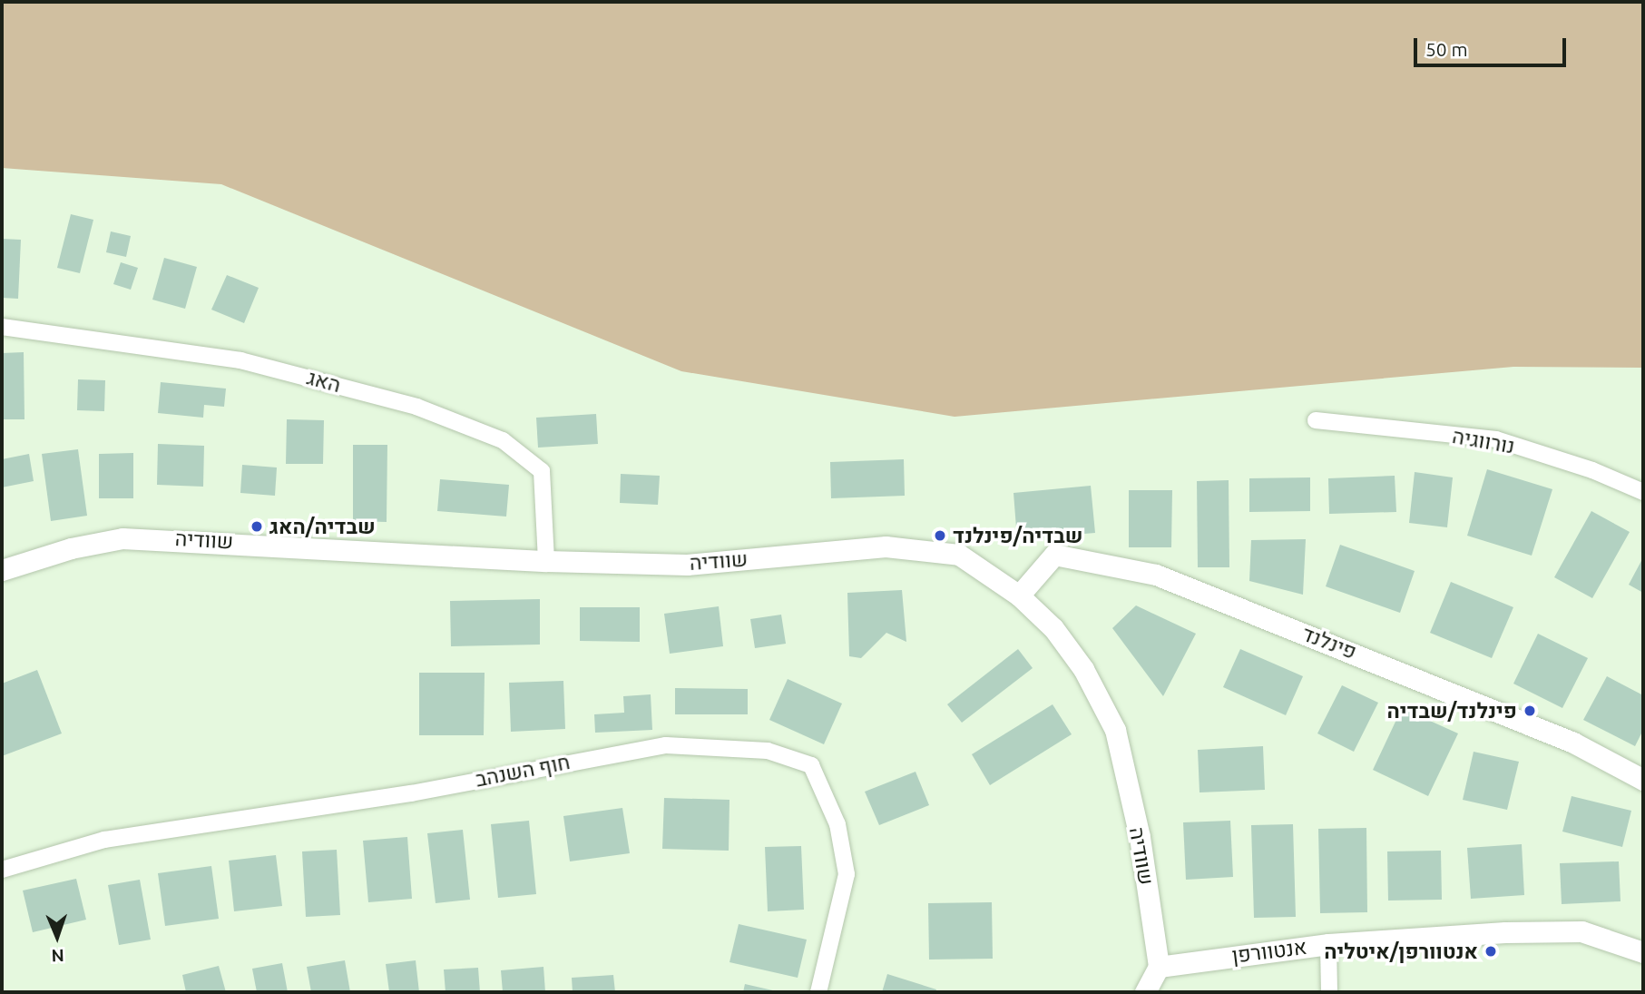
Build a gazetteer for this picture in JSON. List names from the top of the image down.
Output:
{
  "streets": {
    "street": [
      "האג",
      "נורווגיה",
      "שוודיה",
      "פינלנד",
      "חוף השנהב",
      "אנטוורפן"
    ]
  },
  "crossings": [
    ["האג", "שוודיה"],
    ["שוודיה", "פינלנד"],
    ["שוודיה", "אנטוורפן"]
  ],
  "places": [
    "שבדיה/האג",
    "שבדיה/פינלנד",
    "פינלנד/שבדיה",
    "אנטוורפן/איטליה"
  ],
  "scale_bar": "50 m",
  "north": "bottom"
}
